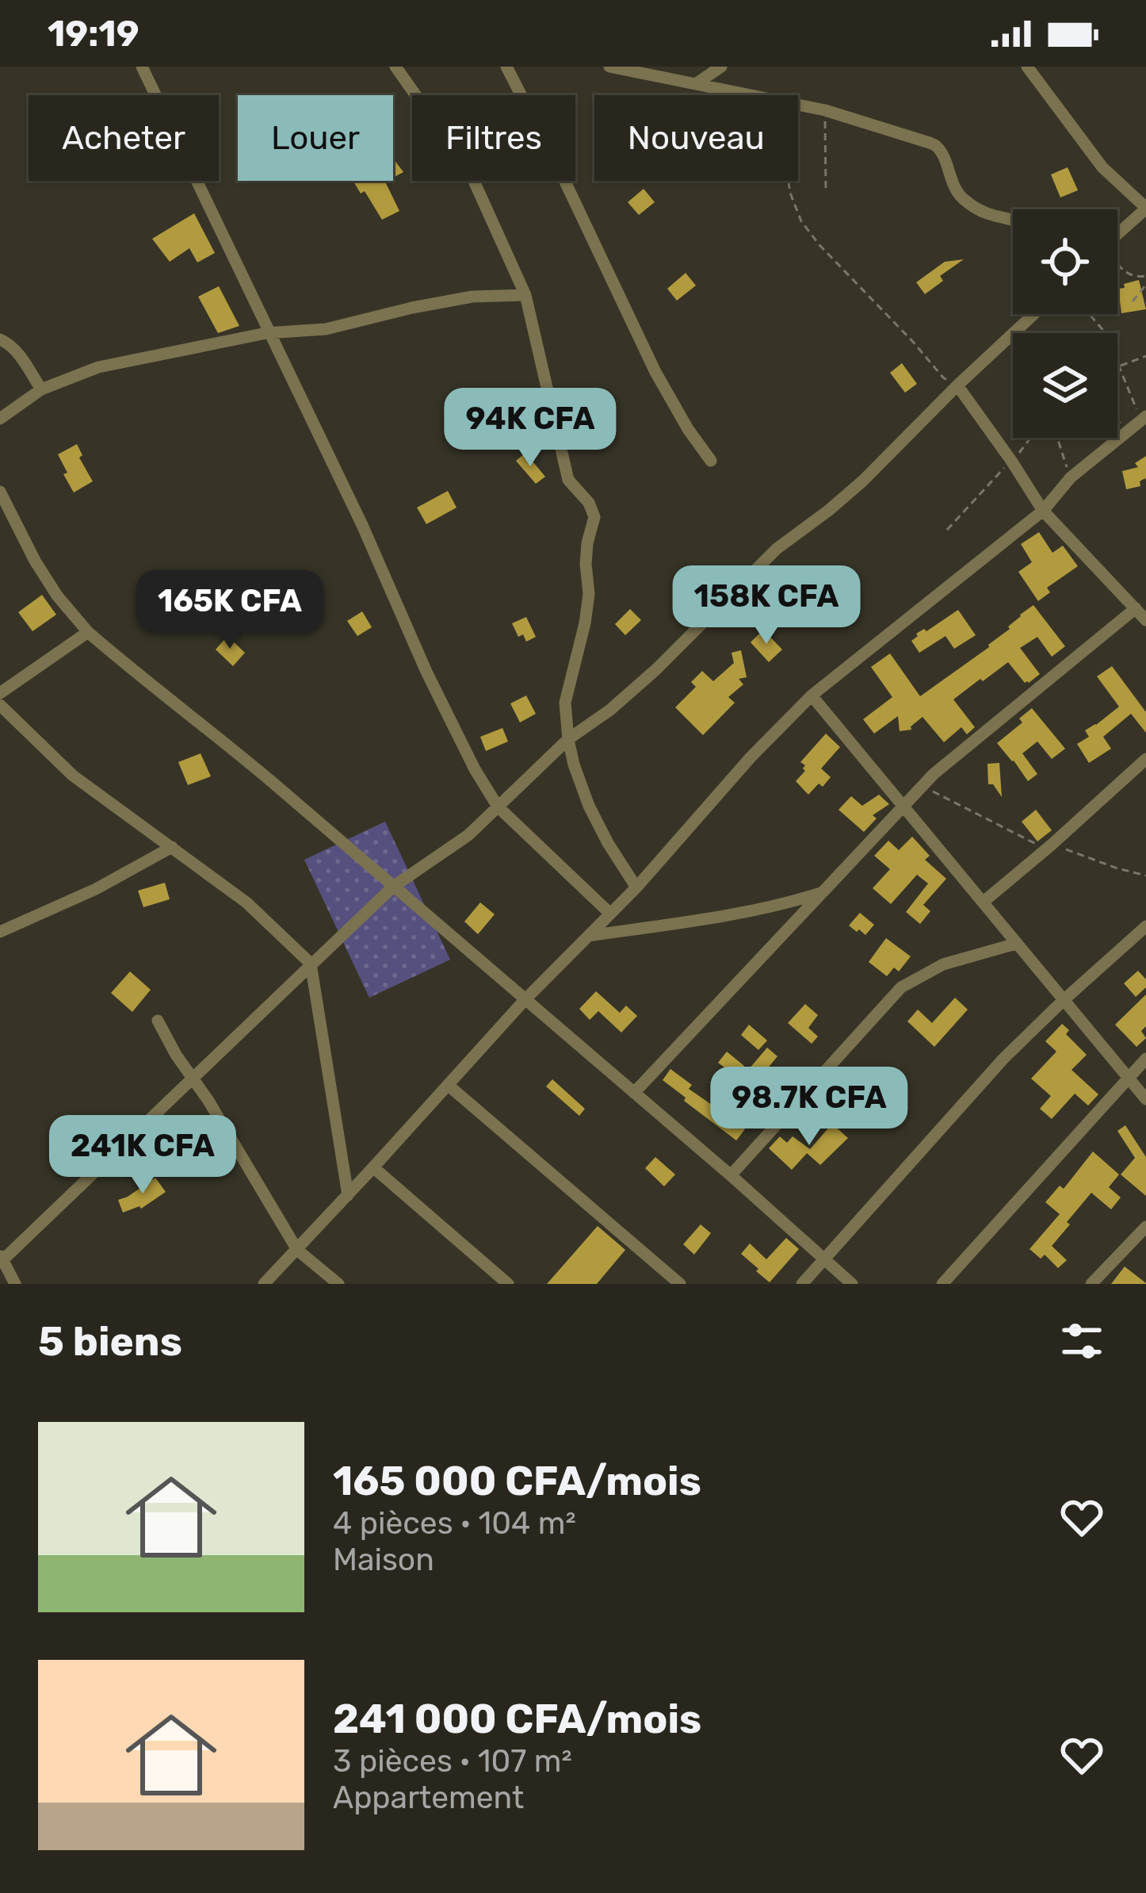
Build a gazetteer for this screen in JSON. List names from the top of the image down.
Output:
{
  "page": {
    "status": "19:19",
    "chip": [
      "Acheter",
      "Louer",
      "Filtres",
      "Nouveau"
    ],
    "price": [
      "94K CFA",
      "158K CFA",
      "165K CFA",
      "98.7K CFA",
      "241K CFA"
    ],
    "heading": "5 biens",
    "list": [
      {
        "name": "165 000 CFA/mois",
        "note": "4 pièces · 104 m² · Maison"
      },
      {
        "name": "241 000 CFA/mois",
        "note": "3 pièces · 107 m² · Appartement"
      }
    ]
  }
}
